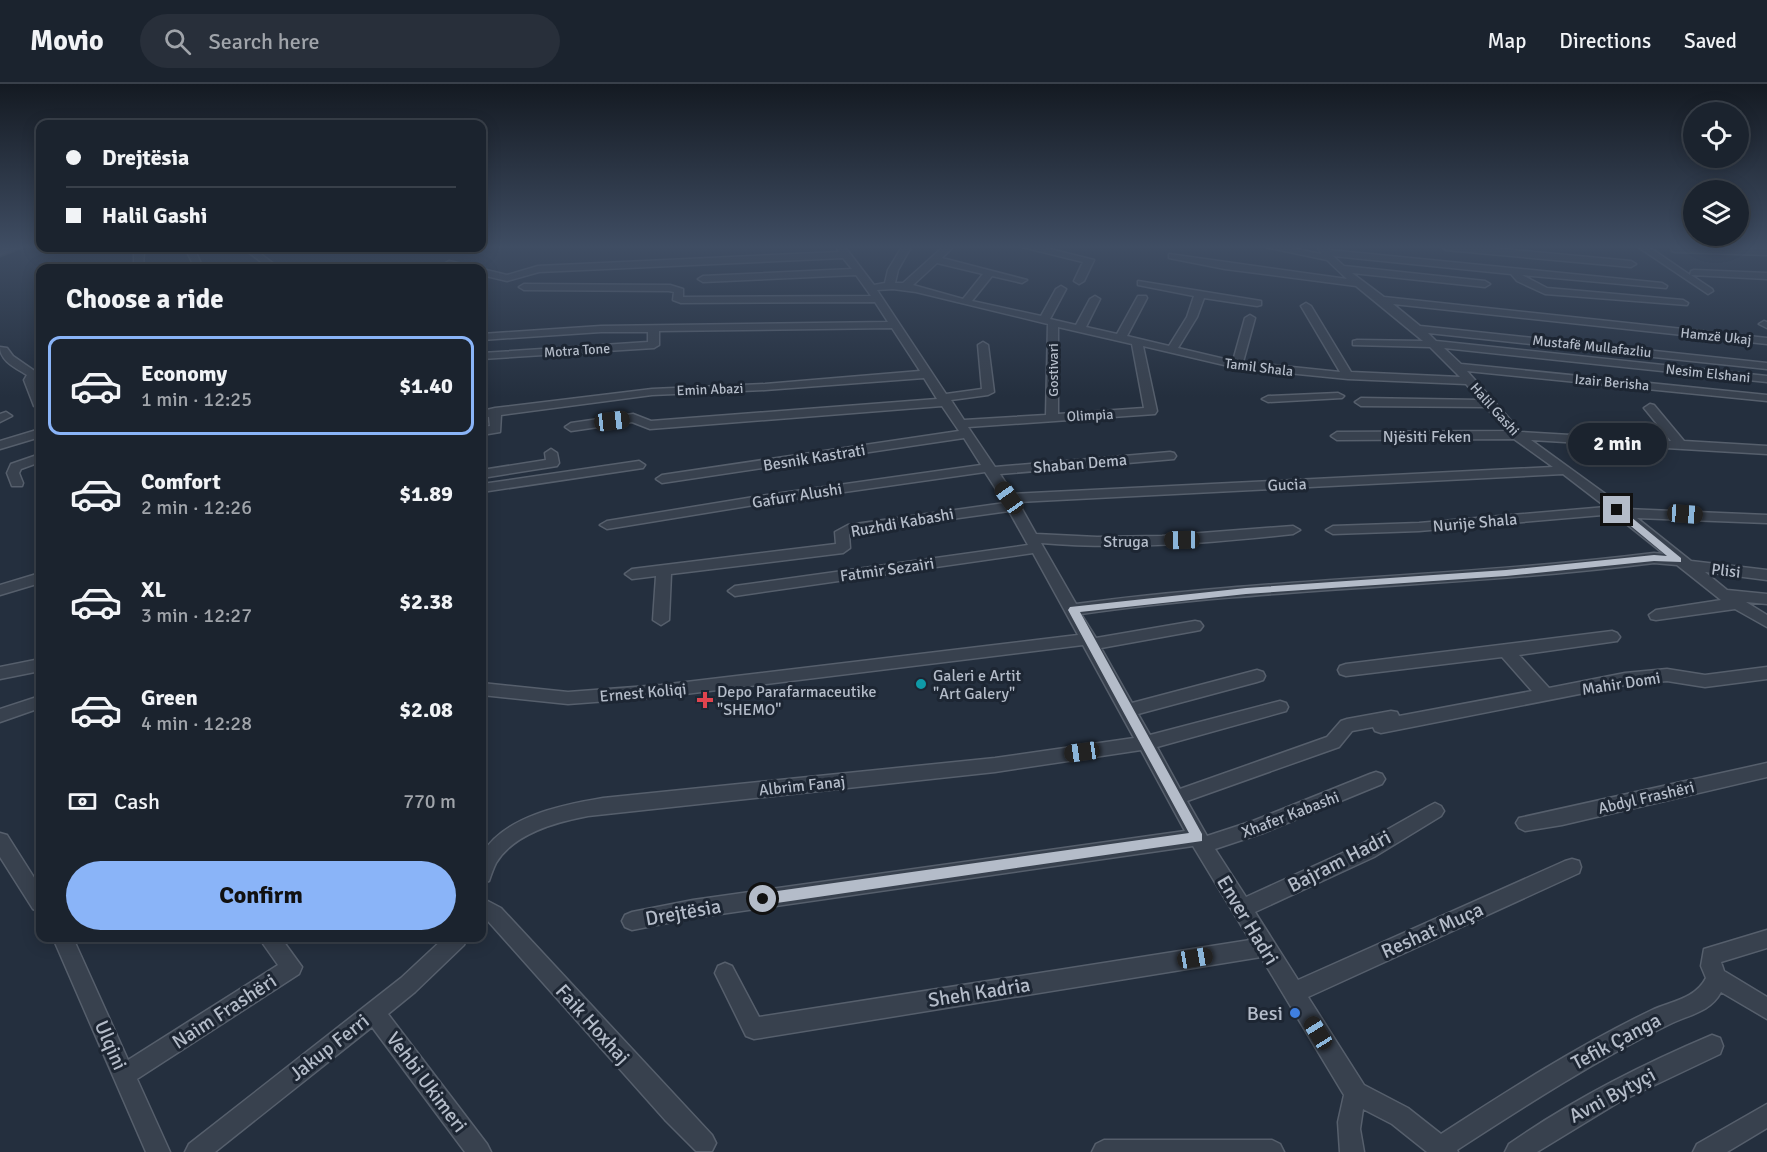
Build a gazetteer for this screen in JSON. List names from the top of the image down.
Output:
{
  "streets": {
    "street": [
      "Hamzë Ukaj",
      "Mustafë Mullafazliu",
      "Motra Tone",
      "Tamil Shala",
      "Gostivari",
      "Nesim Elshani",
      "Izair Berisha",
      "Emin Abazi",
      "Halil Gashi",
      "Olimpia",
      "Njësiti Feken",
      "Besnik Kastrati",
      "Shaban Dema",
      "Gucia",
      "Gafurr Alushi",
      "Ruzhdi Kabashi",
      "Nurije Shala",
      "Struga",
      "Fatmir Sezairi",
      "Plisi",
      "Mahir Domi",
      "Ernest Koliqi",
      "Albrim Fanaj",
      "Abdyl Frashëri",
      "Xhafer Kabashi",
      "Bajram Hadri",
      "Drejtësia",
      "Enver Hadri",
      "Reshat Muça",
      "Sheh Kadria",
      "Naim Frashëri",
      "Faik Hoxhaj",
      "Tefik Çanga",
      "Ulqini",
      "Jakup Ferri",
      "Vehbi Ukimeri",
      "Avni Bytyçi"
    ]
  },
  "crossings": [
    ["Hamzë Ukaj", "Halil Gashi"],
    ["Mustafë Mullafazliu", "Halil Gashi"],
    ["Tamil Shala", "Gostivari"],
    ["Tamil Shala", "Halil Gashi"],
    ["Tamil Shala", "Olimpia"],
    ["Gostivari", "Olimpia"],
    ["Nesim Elshani", "Halil Gashi"],
    ["Izair Berisha", "Halil Gashi"],
    ["Emin Abazi", "Enver Hadri"],
    ["Halil Gashi", "Njësiti Feken"],
    ["Halil Gashi", "Gucia"],
    ["Halil Gashi", "Nurije Shala"],
    ["Halil Gashi", "Plisi"],
    ["Olimpia", "Besnik Kastrati"],
    ["Olimpia", "Enver Hadri"],
    ["Besnik Kastrati", "Enver Hadri"],
    ["Shaban Dema", "Gafurr Alushi"],
    ["Shaban Dema", "Enver Hadri"],
    ["Gucia", "Ruzhdi Kabashi"],
    ["Gucia", "Enver Hadri"],
    ["Gafurr Alushi", "Enver Hadri"],
    ["Ruzhdi Kabashi", "Enver Hadri"],
    ["Struga", "Fatmir Sezairi"],
    ["Struga", "Enver Hadri"],
    ["Fatmir Sezairi", "Enver Hadri"],
    ["Plisi", "Enver Hadri"],
    ["Ernest Koliqi", "Enver Hadri"],
    ["Albrim Fanaj", "Enver Hadri"],
    ["Xhafer Kabashi", "Drejtësia"],
    ["Xhafer Kabashi", "Enver Hadri"],
    ["Bajram Hadri", "Enver Hadri"],
    ["Drejtësia", "Enver Hadri"],
    ["Enver Hadri", "Reshat Muça"],
    ["Enver Hadri", "Sheh Kadria"],
    ["Naim Frashëri", "Ulqini"],
    ["Jakup Ferri", "Vehbi Ukimeri"]
  ],
  "places": {
    "other": ["Galeri e Artit \"Art Galery\"", "Besi"],
    "health": ["Depo Parafarmaceutike \"SHEMO\""]
  },
  "page": {
    "header": "Movio",
    "search": "Search here",
    "nav": ["Map", "Directions", "Saved"],
    "banner": ["Drejtësia", "Halil Gashi"],
    "heading": "Choose a ride",
    "list": [
      {
        "name": "Economy",
        "note": "1 min · 12:25",
        "value": "$1.40"
      },
      {
        "name": "Comfort",
        "note": "2 min · 12:26",
        "value": "$1.89"
      },
      {
        "name": "XL",
        "note": "3 min · 12:27",
        "value": "$2.38"
      },
      {
        "name": "Green",
        "note": "4 min · 12:28",
        "value": "$2.08"
      }
    ],
    "bubble": "2 min",
    "pay": ["Cash", "770 m"],
    "buttons": "Confirm"
  }
}
